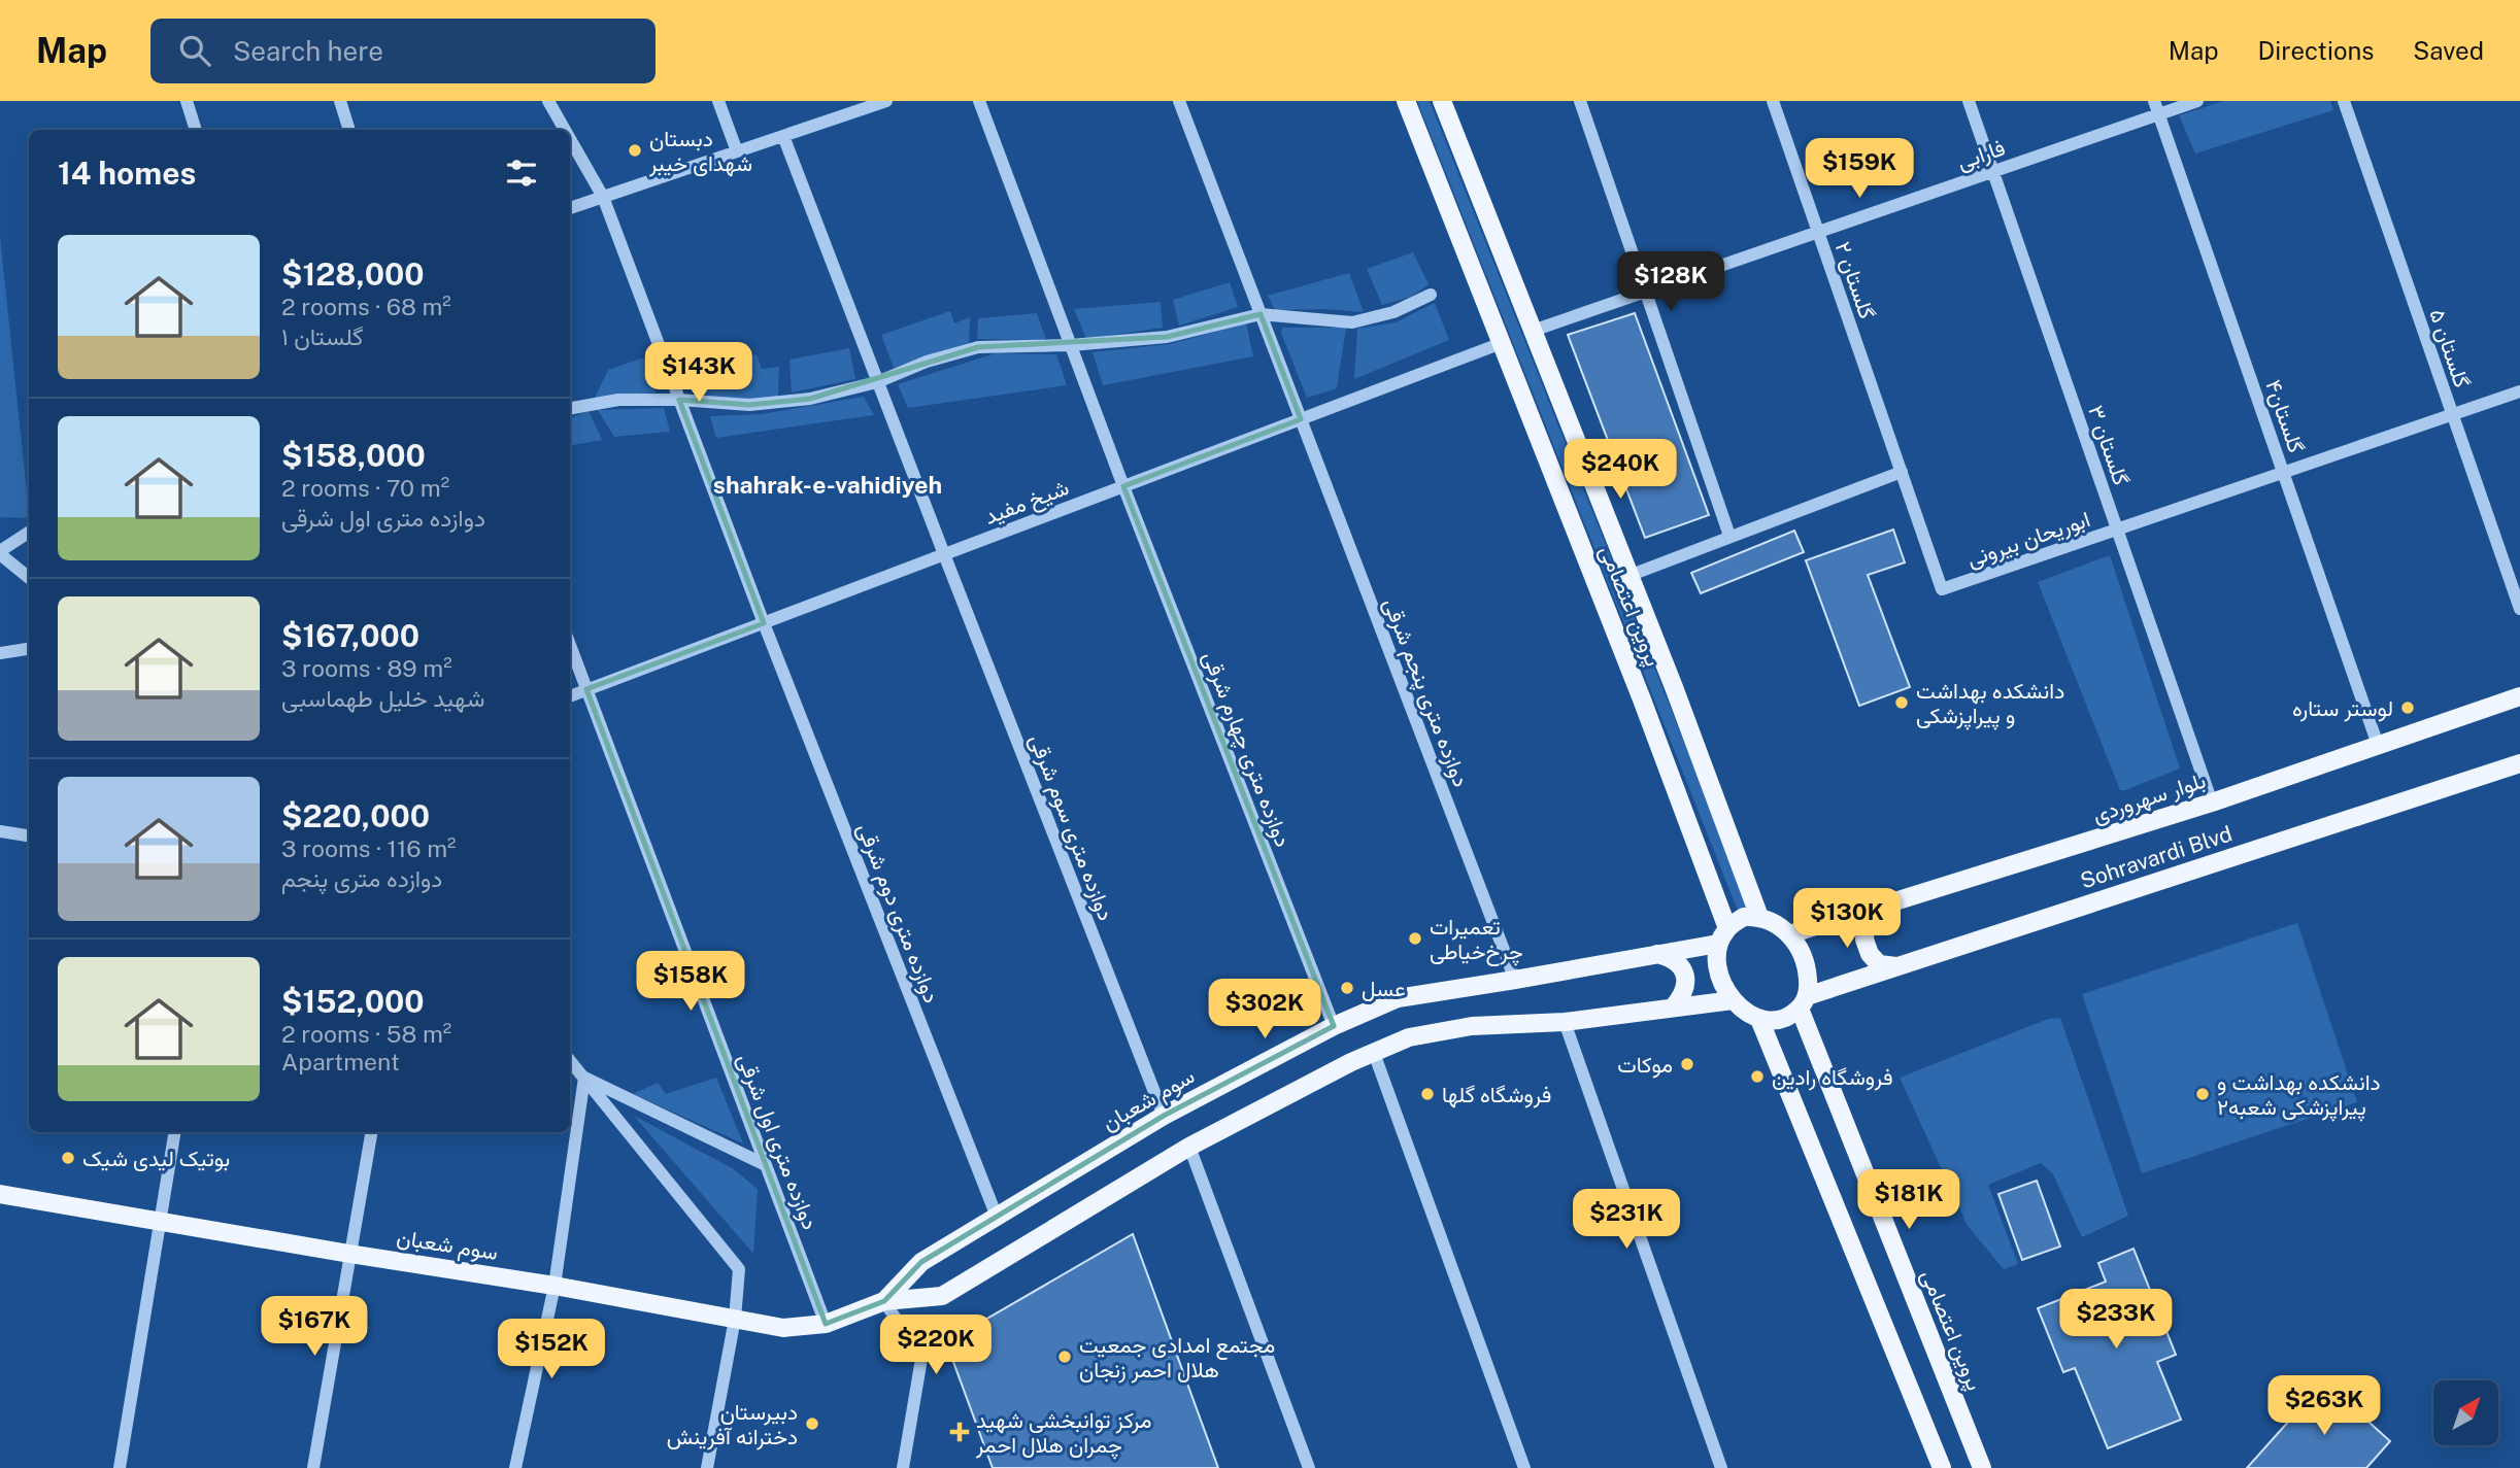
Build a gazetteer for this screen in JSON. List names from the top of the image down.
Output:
{
  "streets": {
    "main road": [
      "پروین اعتصامی",
      "بلوار سهروردی",
      "Sohravardi Blvd",
      "سوم شعبان"
    ],
    "street": [
      "فارابی",
      "گلستان ۲",
      "گلستان ۵",
      "گلستان۴",
      "گلستان ۳",
      "شیخ مفید",
      "ابوریحان بیرونی",
      "دوازده متری پنجم شرقی",
      "دوازده متری چهارم شرقی",
      "دوازده متری سوم شرقی",
      "دوازده متری دوم شرقی",
      "دوازده متری اول شرقی"
    ]
  },
  "crossings": [
    ["فارابی", "گلستان ۲"],
    ["فارابی", "گلستان۴"],
    ["فارابی", "گلستان ۳"],
    ["فارابی", "پروین اعتصامی"],
    ["گلستان ۲", "ابوریحان بیرونی"],
    ["گلستان ۵", "ابوریحان بیرونی"],
    ["گلستان۴", "ابوریحان بیرونی"],
    ["گلستان۴", "بلوار سهروردی"],
    ["گلستان ۳", "ابوریحان بیرونی"],
    ["گلستان ۳", "بلوار سهروردی"],
    ["شیخ مفید", "پروین اعتصامی"],
    ["شیخ مفید", "دوازده متری پنجم شرقی"],
    ["شیخ مفید", "دوازده متری چهارم شرقی"],
    ["شیخ مفید", "دوازده متری سوم شرقی"],
    ["شیخ مفید", "دوازده متری دوم شرقی"],
    ["شیخ مفید", "دوازده متری اول شرقی"],
    ["پروین اعتصامی", "بلوار سهروردی"],
    ["پروین اعتصامی", "Sohravardi Blvd"],
    ["پروین اعتصامی", "سوم شعبان"],
    ["دوازده متری پنجم شرقی", "سوم شعبان"],
    ["دوازده متری چهارم شرقی", "سوم شعبان"],
    ["بلوار سهروردی", "Sohravardi Blvd"],
    ["بلوار سهروردی", "سوم شعبان"],
    ["دوازده متری سوم شرقی", "سوم شعبان"],
    ["Sohravardi Blvd", "سوم شعبان"],
    ["دوازده متری دوم شرقی", "سوم شعبان"],
    ["سوم شعبان", "دوازده متری اول شرقی"]
  ],
  "districts": ["shahrak-e-vahidiyeh"],
  "places": {
    "other": [
      "دبستان شهدای خیبر",
      "دانشکده بهداشت و پیراپزشکی",
      "لوستر ستاره",
      "تعمیرات چرخ‌خیاطی",
      "عسل",
      "موکات",
      "فروشگاه رادین",
      "فروشگاه گلها",
      "دانشکده بهداشت و پیراپزشکى شعبه۲",
      "بوتیک لیدی شیک",
      "مجتمع امدادی جمعیت هلال احمر زنجان",
      "دبیرستان دخترانه آفرینش"
    ],
    "health": ["مرکز توانبخشی شهید چمران هلال احمر"]
  },
  "north": "top right",
  "page": {
    "header": "Map",
    "search": "Search here",
    "nav": ["Map", "Directions", "Saved"],
    "heading": "14 homes",
    "price": [
      "$159K",
      "$128K",
      "$143K",
      "$240K",
      "$130K",
      "$158K",
      "$302K",
      "$181K",
      "$231K",
      "$233K",
      "$167K",
      "$220K",
      "$152K",
      "$263K"
    ],
    "list": [
      {
        "name": "$128,000",
        "note": "2 rooms · 68 m² · گلستان ۱"
      },
      {
        "name": "$158,000",
        "note": "2 rooms · 70 m² · دوازده متری اول شرقی"
      },
      {
        "name": "$167,000",
        "note": "3 rooms · 89 m² · شهید خلیل طهماسبی"
      },
      {
        "name": "$220,000",
        "note": "3 rooms · 116 m² · دوازده متری پنجم"
      },
      {
        "name": "$152,000",
        "note": "2 rooms · 58 m² · Apartment"
      }
    ]
  }
}
